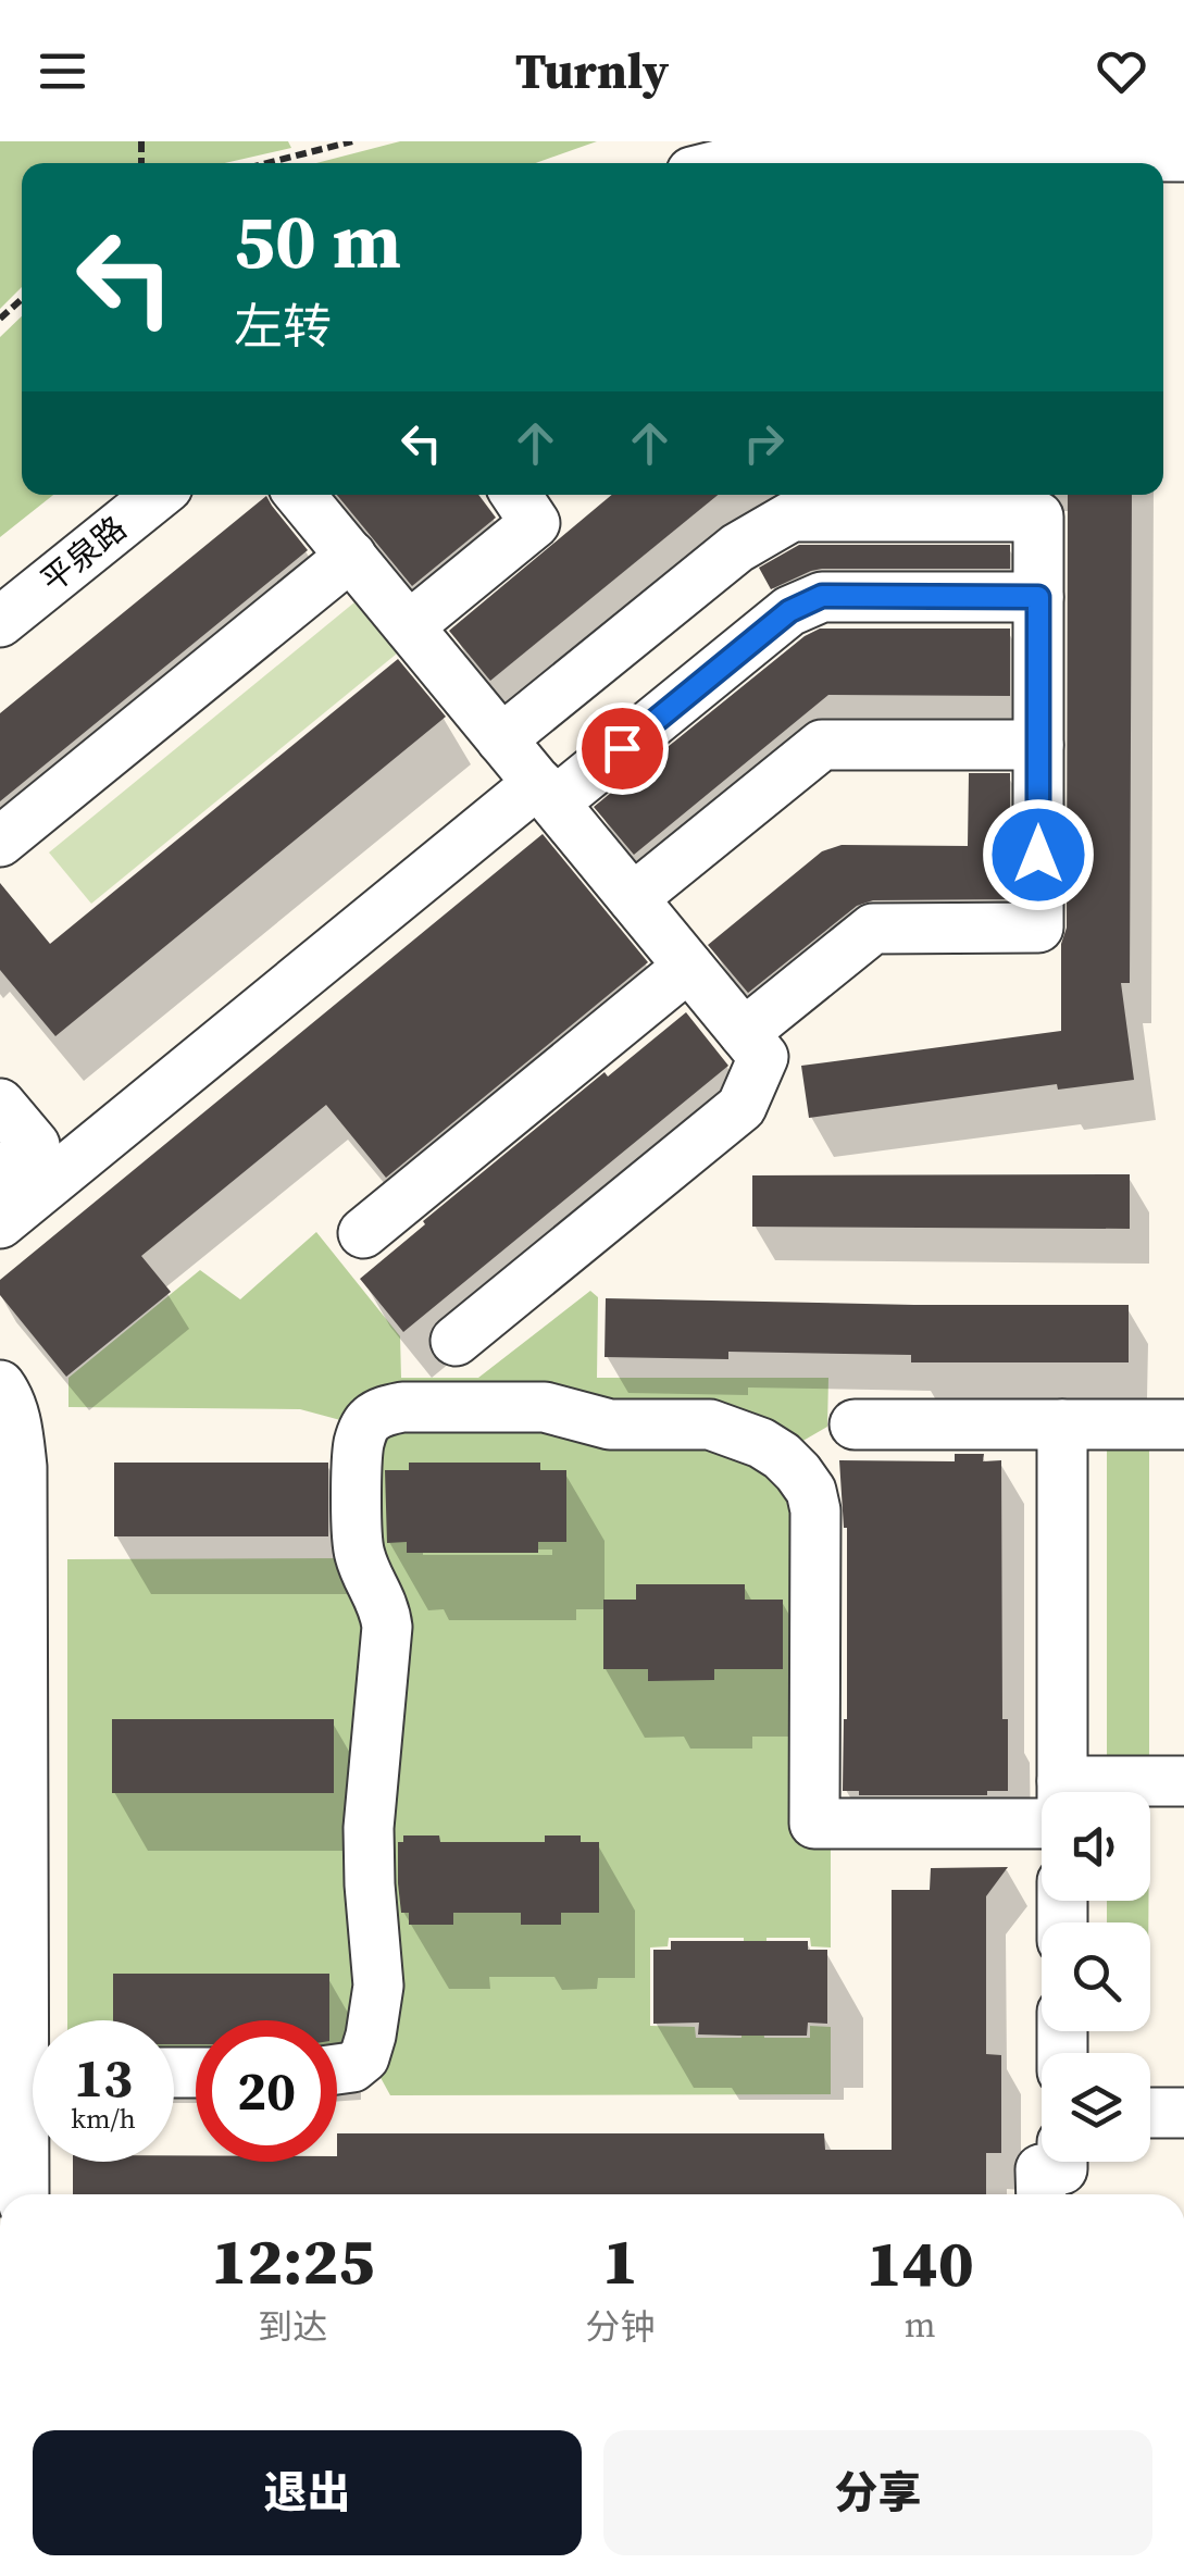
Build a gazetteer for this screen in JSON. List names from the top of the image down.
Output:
{
  "streets": {
    "street": ["平泉路"]
  },
  "page": {
    "header": "Turnly",
    "turn": ["50 m", "左转"],
    "speed": "13 km/h",
    "limit": "20",
    "eta": [
      "12:25",
      "到达",
      "1",
      "分钟",
      "140",
      "m"
    ],
    "buttons": ["退出", "分享"]
  }
}
